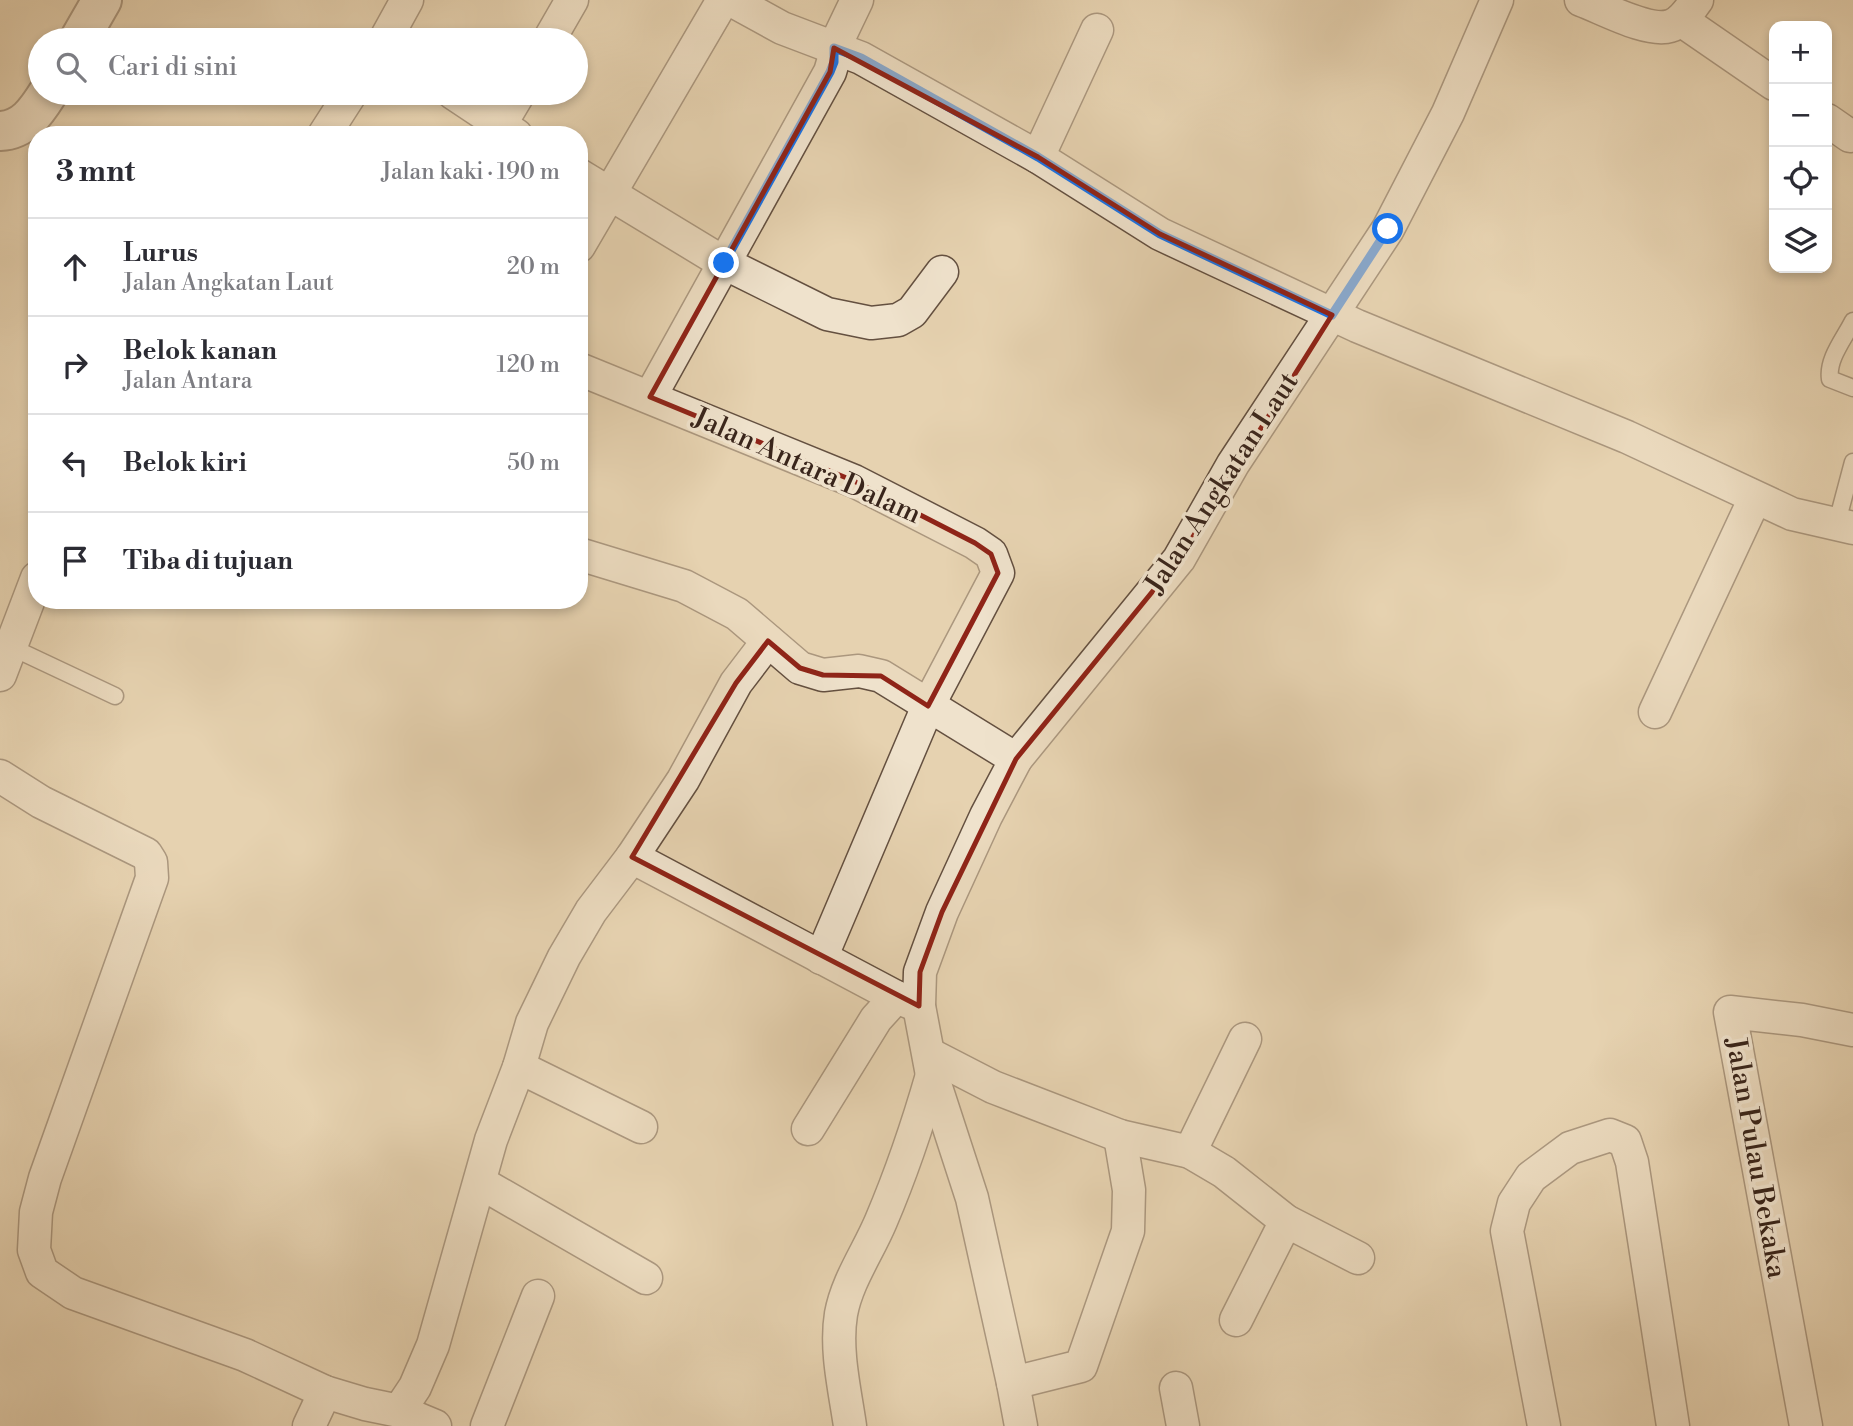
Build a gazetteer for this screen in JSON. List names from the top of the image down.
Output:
{
  "streets": {
    "street": ["Jalan Antara Dalam", "Jalan Angkatan Laut", "Jalan Pulau Bekaka"]
  },
  "page": {
    "map_buttons": ["+", "−"],
    "search": "Cari di sini",
    "heading": ["3 mnt", "Jalan kaki · 190 m"],
    "list": [
      ["Lurus", "Jalan Angkatan Laut", "20 m"],
      ["Belok kanan", "Jalan Antara", "120 m"],
      ["Belok kiri", "50 m"],
      "Tiba di tujuan"
    ]
  }
}
